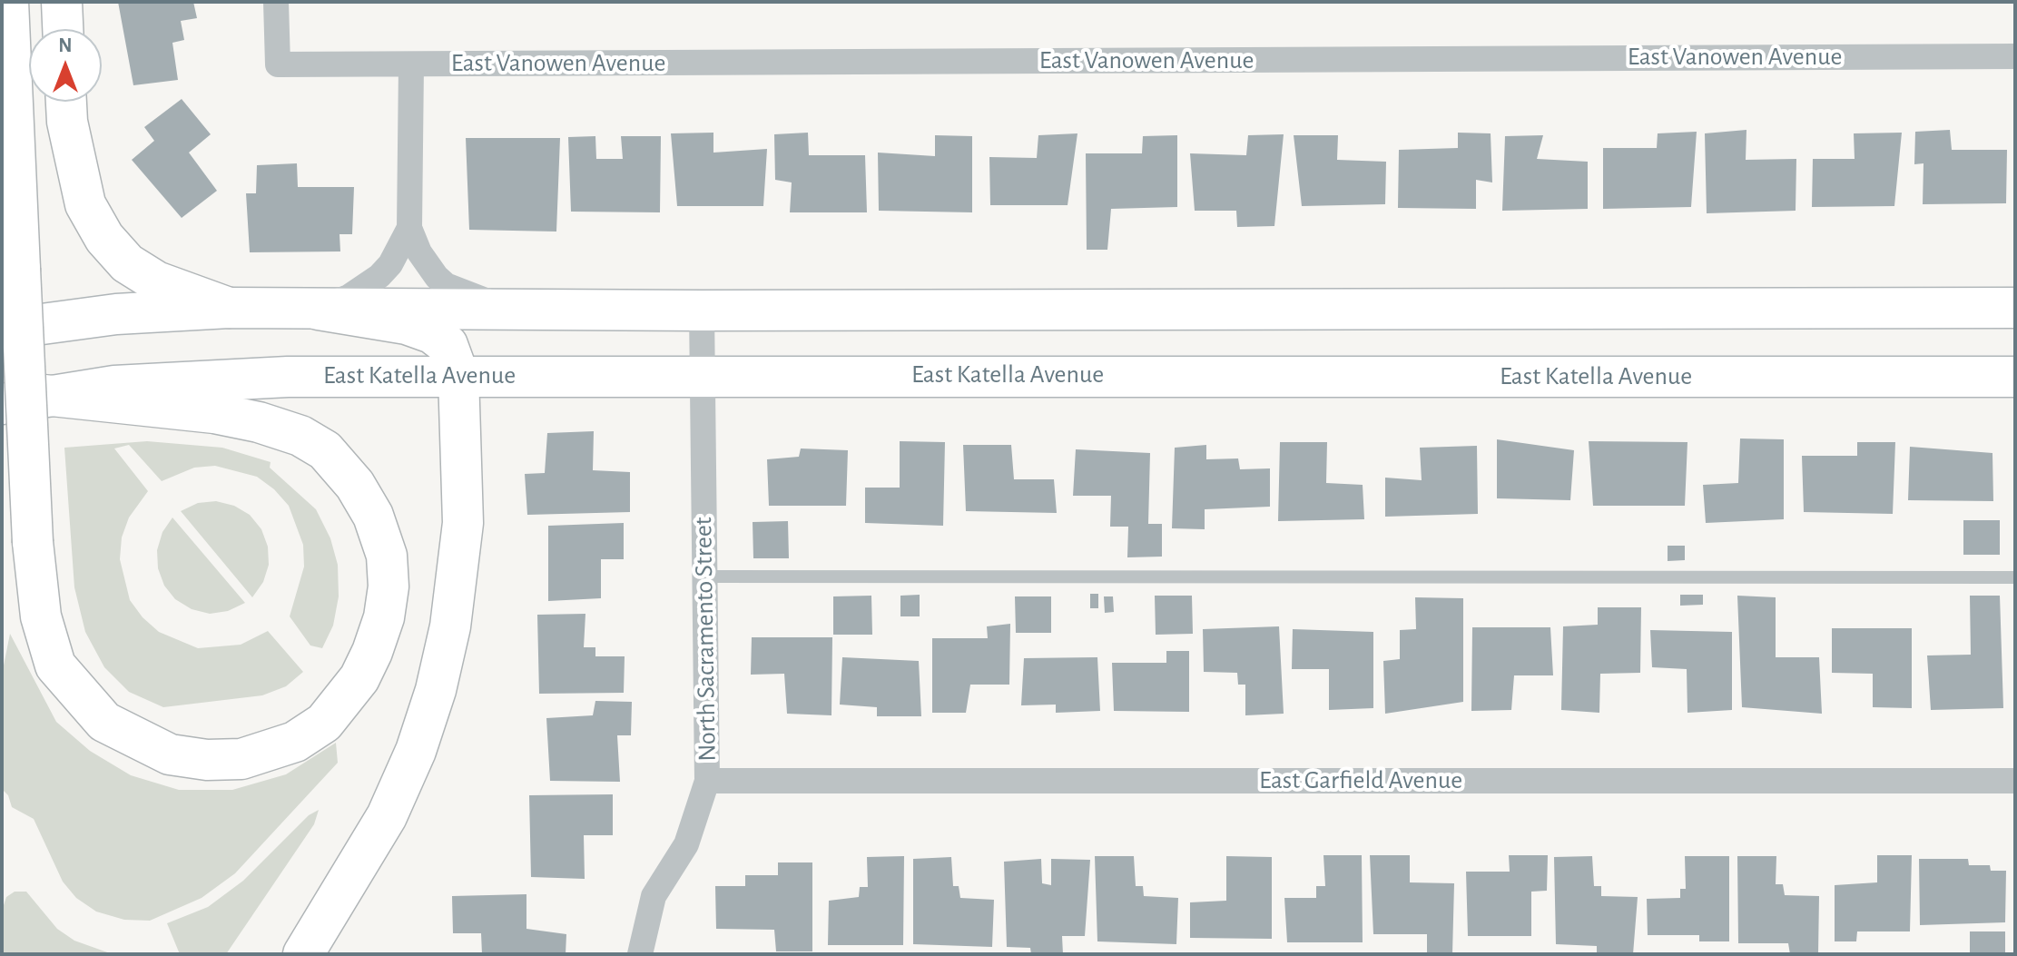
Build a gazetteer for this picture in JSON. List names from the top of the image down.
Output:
{
  "streets": {
    "main road": ["East Katella Avenue"],
    "street": ["East Vanowen Avenue", "North Sacramento Street", "East Garfield Avenue"]
  },
  "crossings": [
    ["East Katella Avenue", "North Sacramento Street"],
    ["North Sacramento Street", "East Garfield Avenue"]
  ],
  "north": "top"
}
